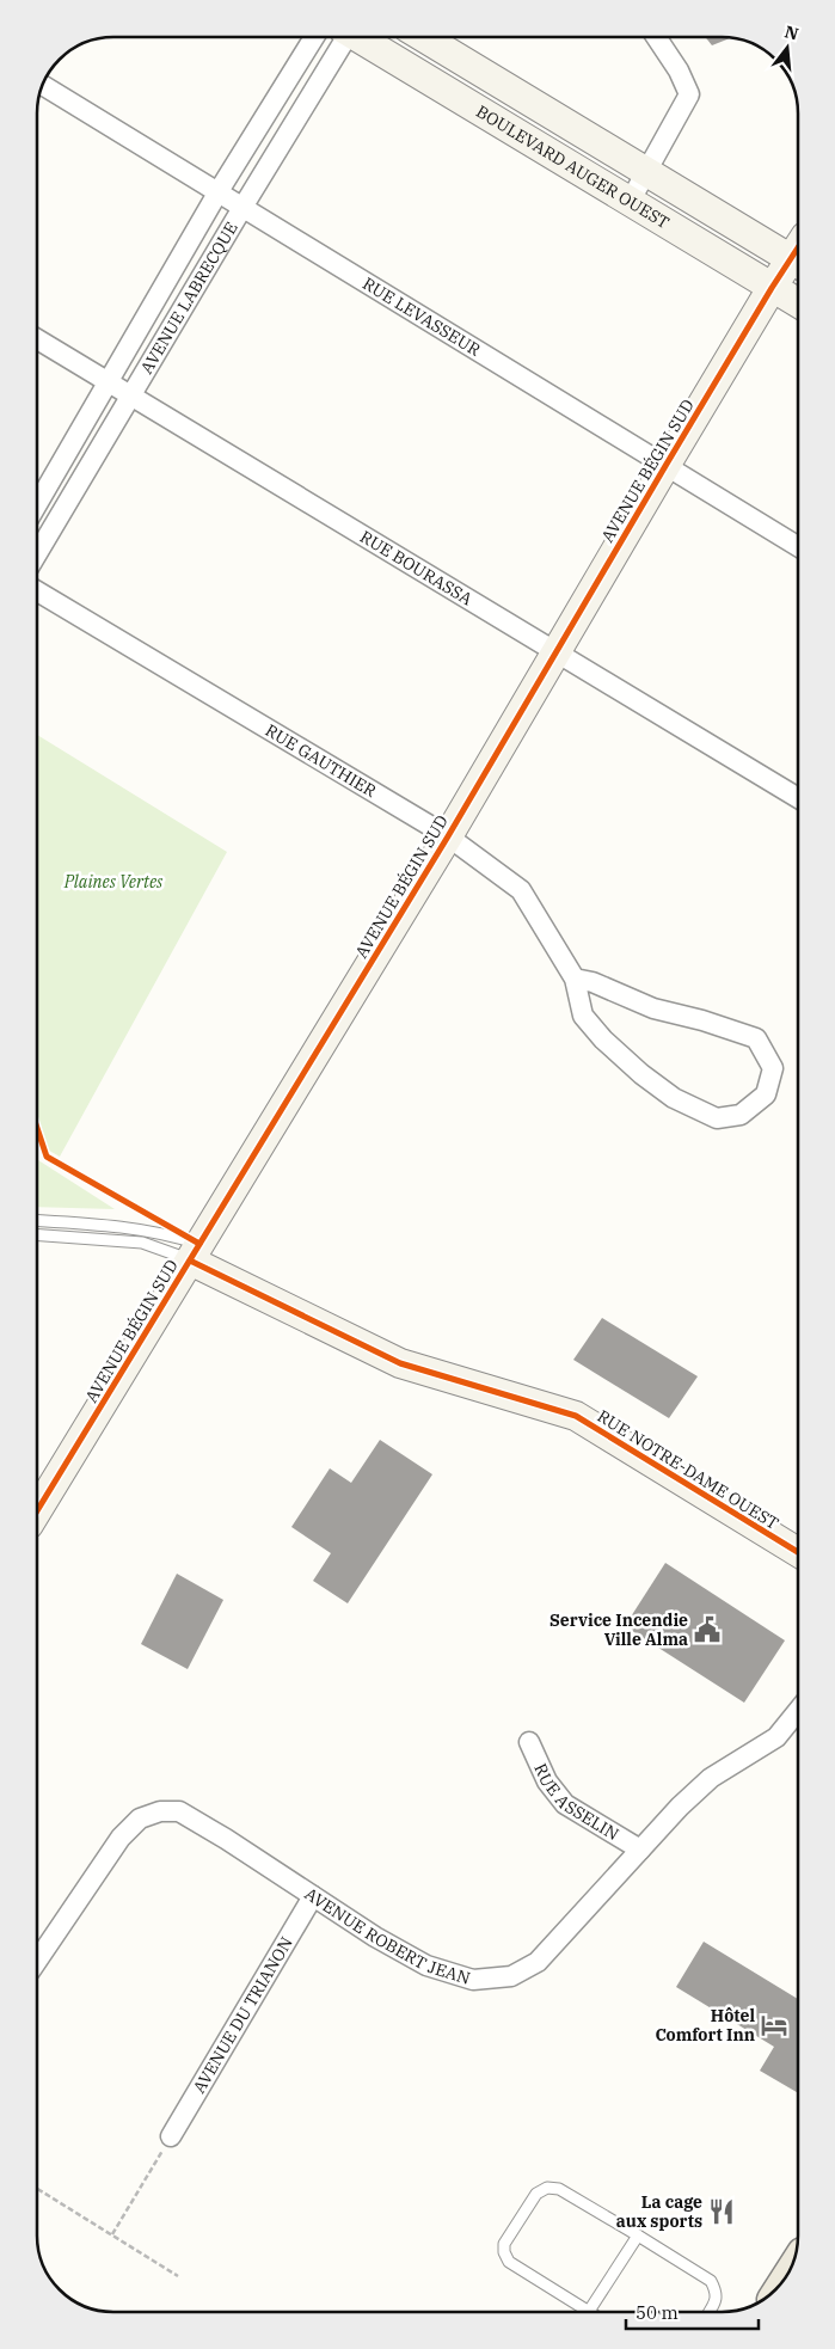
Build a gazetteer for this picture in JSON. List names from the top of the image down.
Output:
{
  "streets": {
    "street": [
      "BOULEVARD AUGER OUEST",
      "AVENUE LABRECQUE",
      "RUE LEVASSEUR",
      "AVENUE BÉGIN SUD",
      "RUE BOURASSA",
      "RUE GAUTHIER",
      "RUE NOTRE-DAME OUEST",
      "RUE ASSELIN",
      "AVENUE ROBERT JEAN",
      "AVENUE DU TRIANON"
    ]
  },
  "crossings": [
    ["BOULEVARD AUGER OUEST", "AVENUE BÉGIN SUD"],
    ["AVENUE LABRECQUE", "RUE LEVASSEUR"],
    ["AVENUE LABRECQUE", "RUE BOURASSA"],
    ["RUE LEVASSEUR", "AVENUE BÉGIN SUD"],
    ["AVENUE BÉGIN SUD", "RUE BOURASSA"],
    ["AVENUE BÉGIN SUD", "RUE GAUTHIER"],
    ["AVENUE BÉGIN SUD", "RUE NOTRE-DAME OUEST"],
    ["RUE ASSELIN", "AVENUE ROBERT JEAN"],
    ["AVENUE ROBERT JEAN", "AVENUE DU TRIANON"]
  ],
  "parks": ["Plaines Vertes"],
  "places": {
    "public building": ["Service Incendie Ville Alma"],
    "hotel": ["Hôtel Comfort Inn"],
    "restaurant": ["La cage aux sports"]
  },
  "scale_bar": "50 m",
  "north": "top"
}
